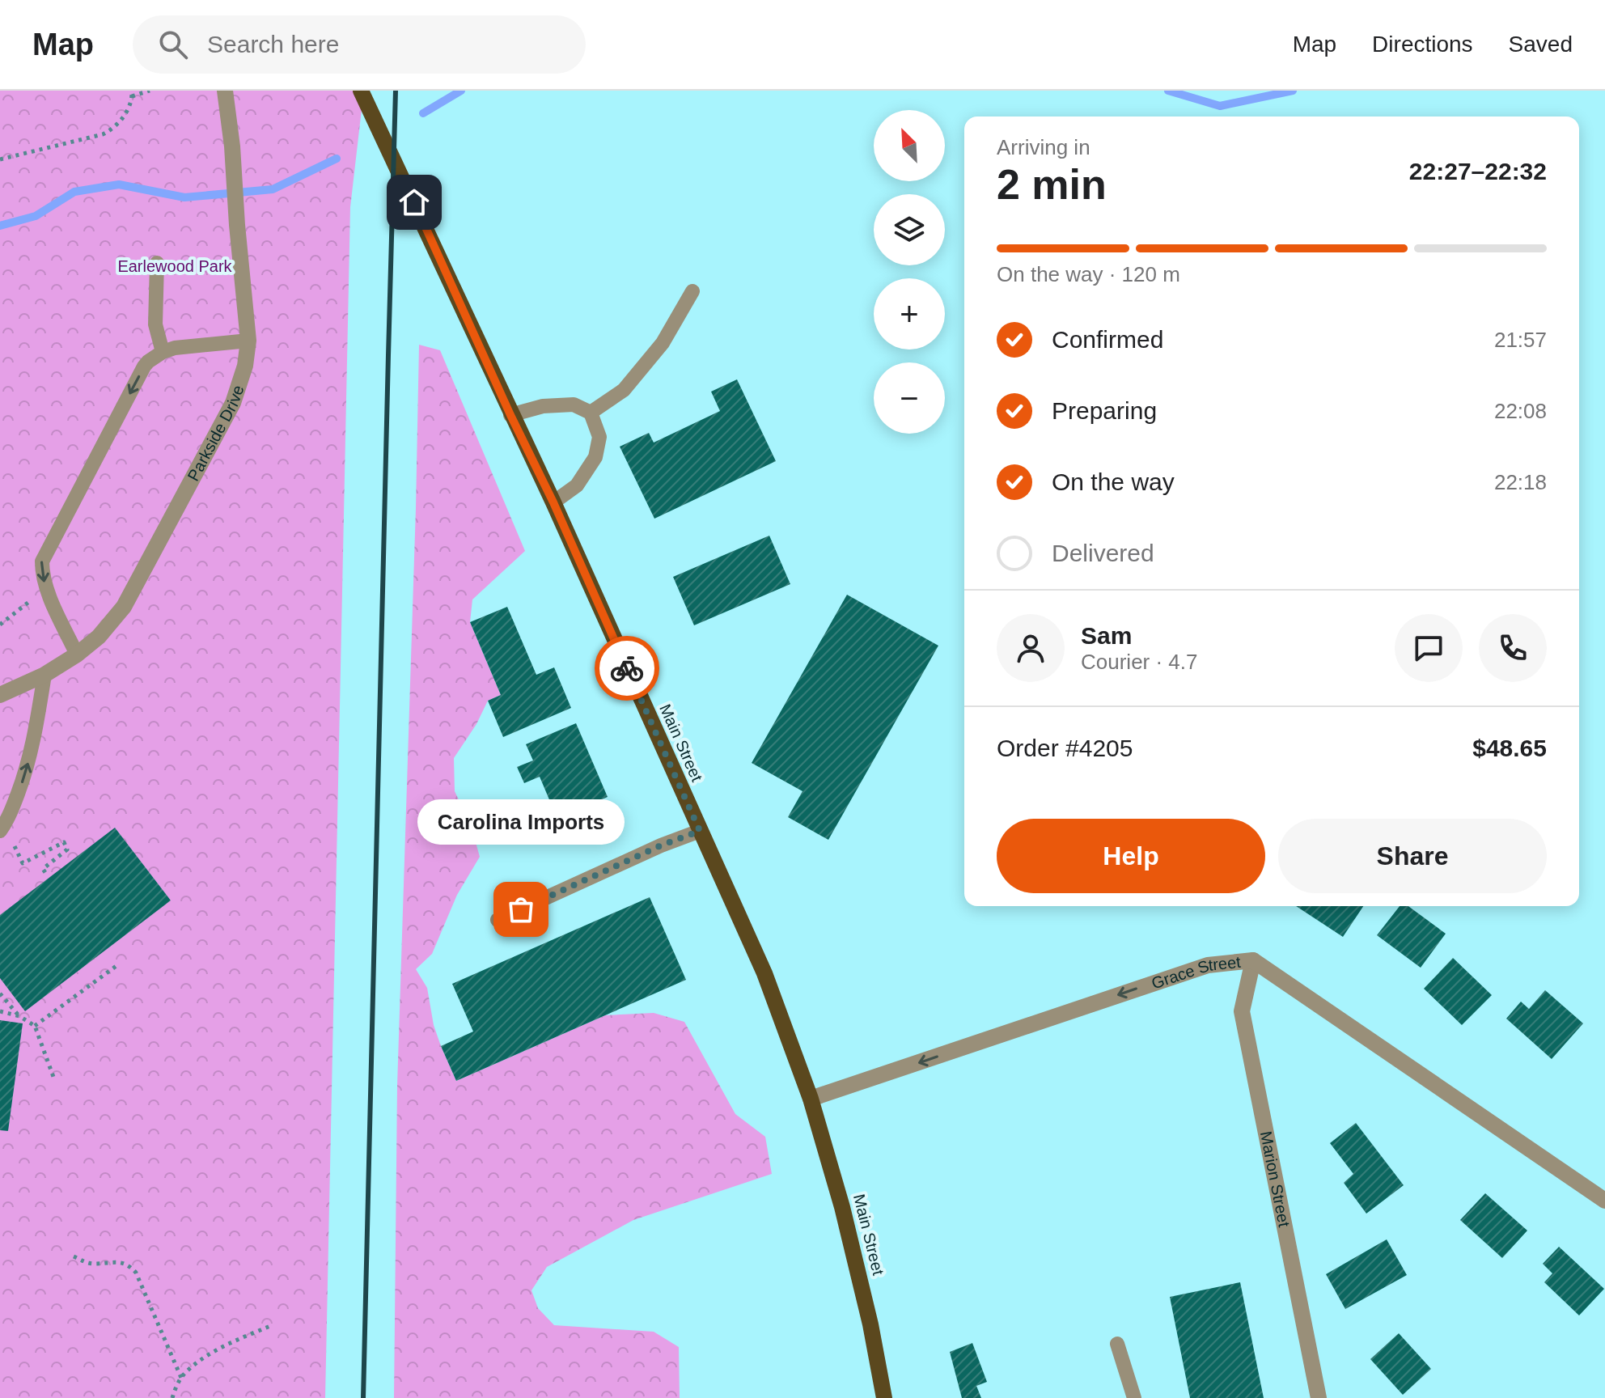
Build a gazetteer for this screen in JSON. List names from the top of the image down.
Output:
{
  "streets": {
    "main road": ["Main Street"],
    "street": ["Parkside Drive", "Grace Street", "Marion Street"]
  },
  "crossings": [
    ["Main Street", "Grace Street"],
    ["Grace Street", "Marion Street"]
  ],
  "one_way": ["Grace Street"],
  "parks": ["Earlewood Park"],
  "places": ["Carolina Imports"],
  "north": "top left",
  "page": {
    "header": "Map",
    "search": "Search here",
    "nav": ["Map", "Directions", "Saved"],
    "map_buttons": ["+", "−"],
    "heading": ["2 min", "Arriving in", "22:27–22:32"],
    "panel": [
      "Sam",
      "Courier · 4.7",
      "Order #4205",
      "$48.65"
    ],
    "bar": "On the way · 120 m",
    "list": [
      ["Confirmed", "21:57"],
      ["Preparing", "22:08"],
      ["On the way", "22:18"],
      "Delivered"
    ],
    "bubble": "Carolina Imports",
    "buttons": ["Help", "Share"]
  }
}
